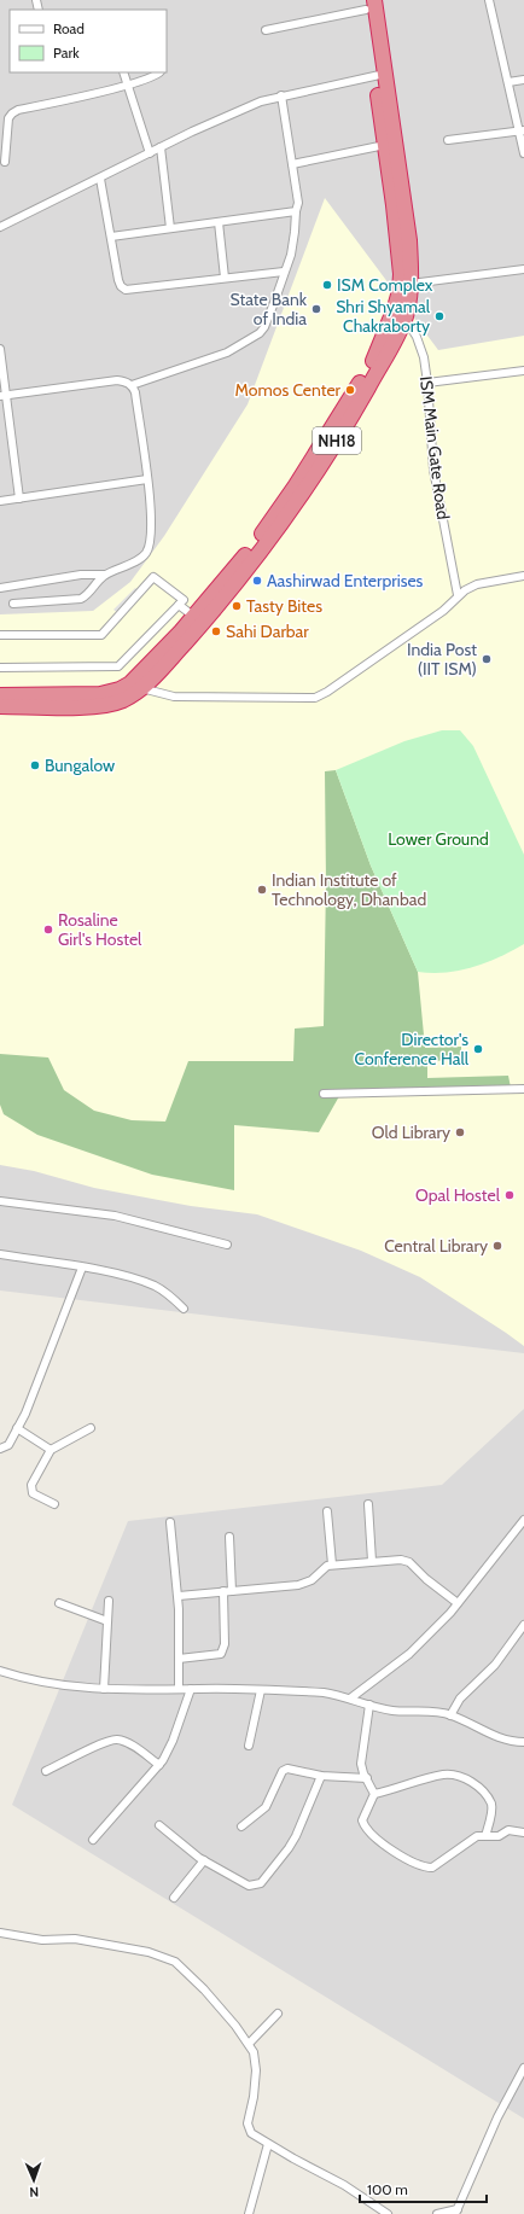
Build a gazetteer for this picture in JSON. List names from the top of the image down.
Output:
{
  "streets": {
    "highway": ["NH18"],
    "street": ["ISM Main Gate Road"]
  },
  "crossings": [
    ["NH18", "ISM Main Gate Road"]
  ],
  "parks": ["Lower Ground"],
  "places": [
    "ISM Complex",
    "State Bank of India",
    "Shri Shyamal Chakraborty",
    "Momos Center",
    "Aashirwad Enterprises",
    "Tasty Bites",
    "Sahi Darbar",
    "India Post (IIT ISM)",
    "Bungalow",
    "Indian Institute of Technology, Dhanbad",
    "Rosaline Girl's Hostel",
    "Director's Conference Hall",
    "Old Library",
    "Opal Hostel",
    "Central Library"
  ],
  "legend": ["Road", "Park"],
  "scale_bar": "100 m",
  "north": "bottom"
}
